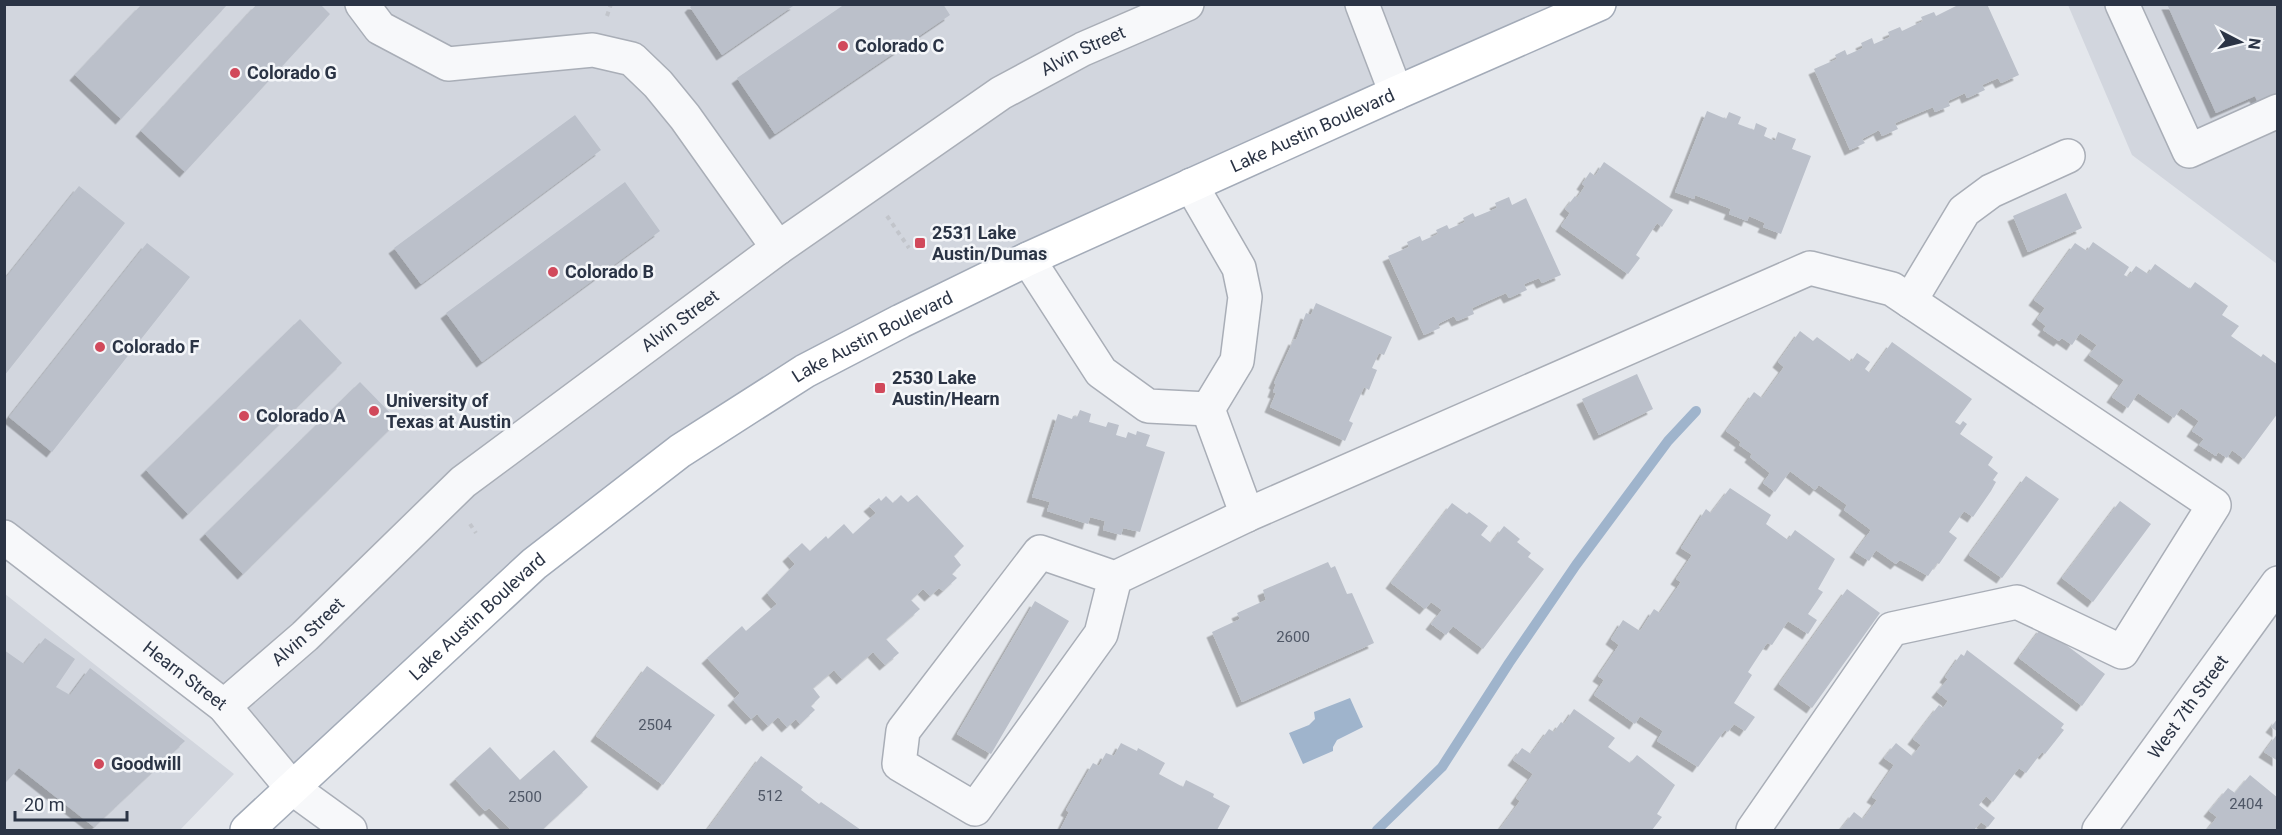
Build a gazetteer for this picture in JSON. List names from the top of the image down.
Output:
{
  "streets": {
    "main road": ["Lake Austin Boulevard"],
    "street": ["Alvin Street", "Hearn Street", "West 7th Street"]
  },
  "crossings": [
    ["Alvin Street", "Hearn Street"],
    ["Lake Austin Boulevard", "Hearn Street"]
  ],
  "places": {
    "other": [
      "Colorado C",
      "Colorado G",
      "Colorado B",
      "Colorado F",
      "University of Texas at Austin",
      "Colorado A",
      "Goodwill"
    ],
    "transit": ["2531 Lake Austin/Dumas", "2530 Lake Austin/Hearn"]
  },
  "house_numbers": [
    "2600",
    "2504",
    "512",
    "2500",
    "2404"
  ],
  "scale_bar": "20 m",
  "north": "right"
}
